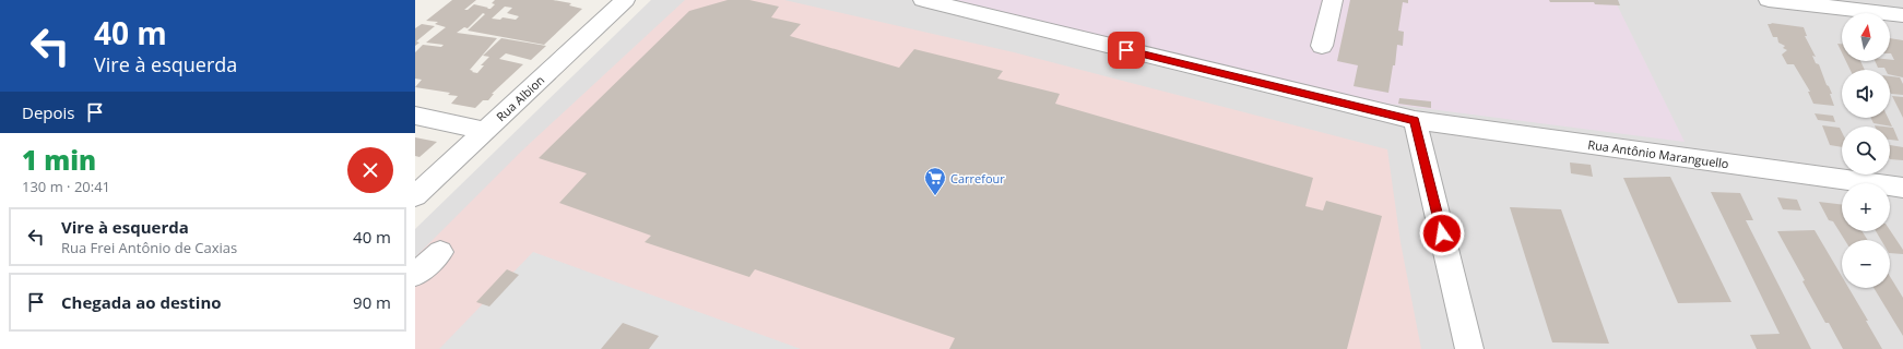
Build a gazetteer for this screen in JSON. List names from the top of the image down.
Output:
{
  "streets": {
    "street": ["Rua Albion", "Rua Antônio Maranguello"]
  },
  "places": {
    "supermarket": ["Carrefour"]
  },
  "north": "top",
  "page": {
    "turn": ["40 m", "Vire à esquerda"],
    "map_buttons": ["+", "−"],
    "then": "Depois",
    "heading": ["1 min", "130 m · 20:41"],
    "list": [
      {
        "name": "Vire à esquerda",
        "note": "Rua Frei Antônio de Caxias",
        "value": "40 m"
      },
      {
        "name": "Chegada ao destino",
        "value": "90 m"
      }
    ]
  }
}
